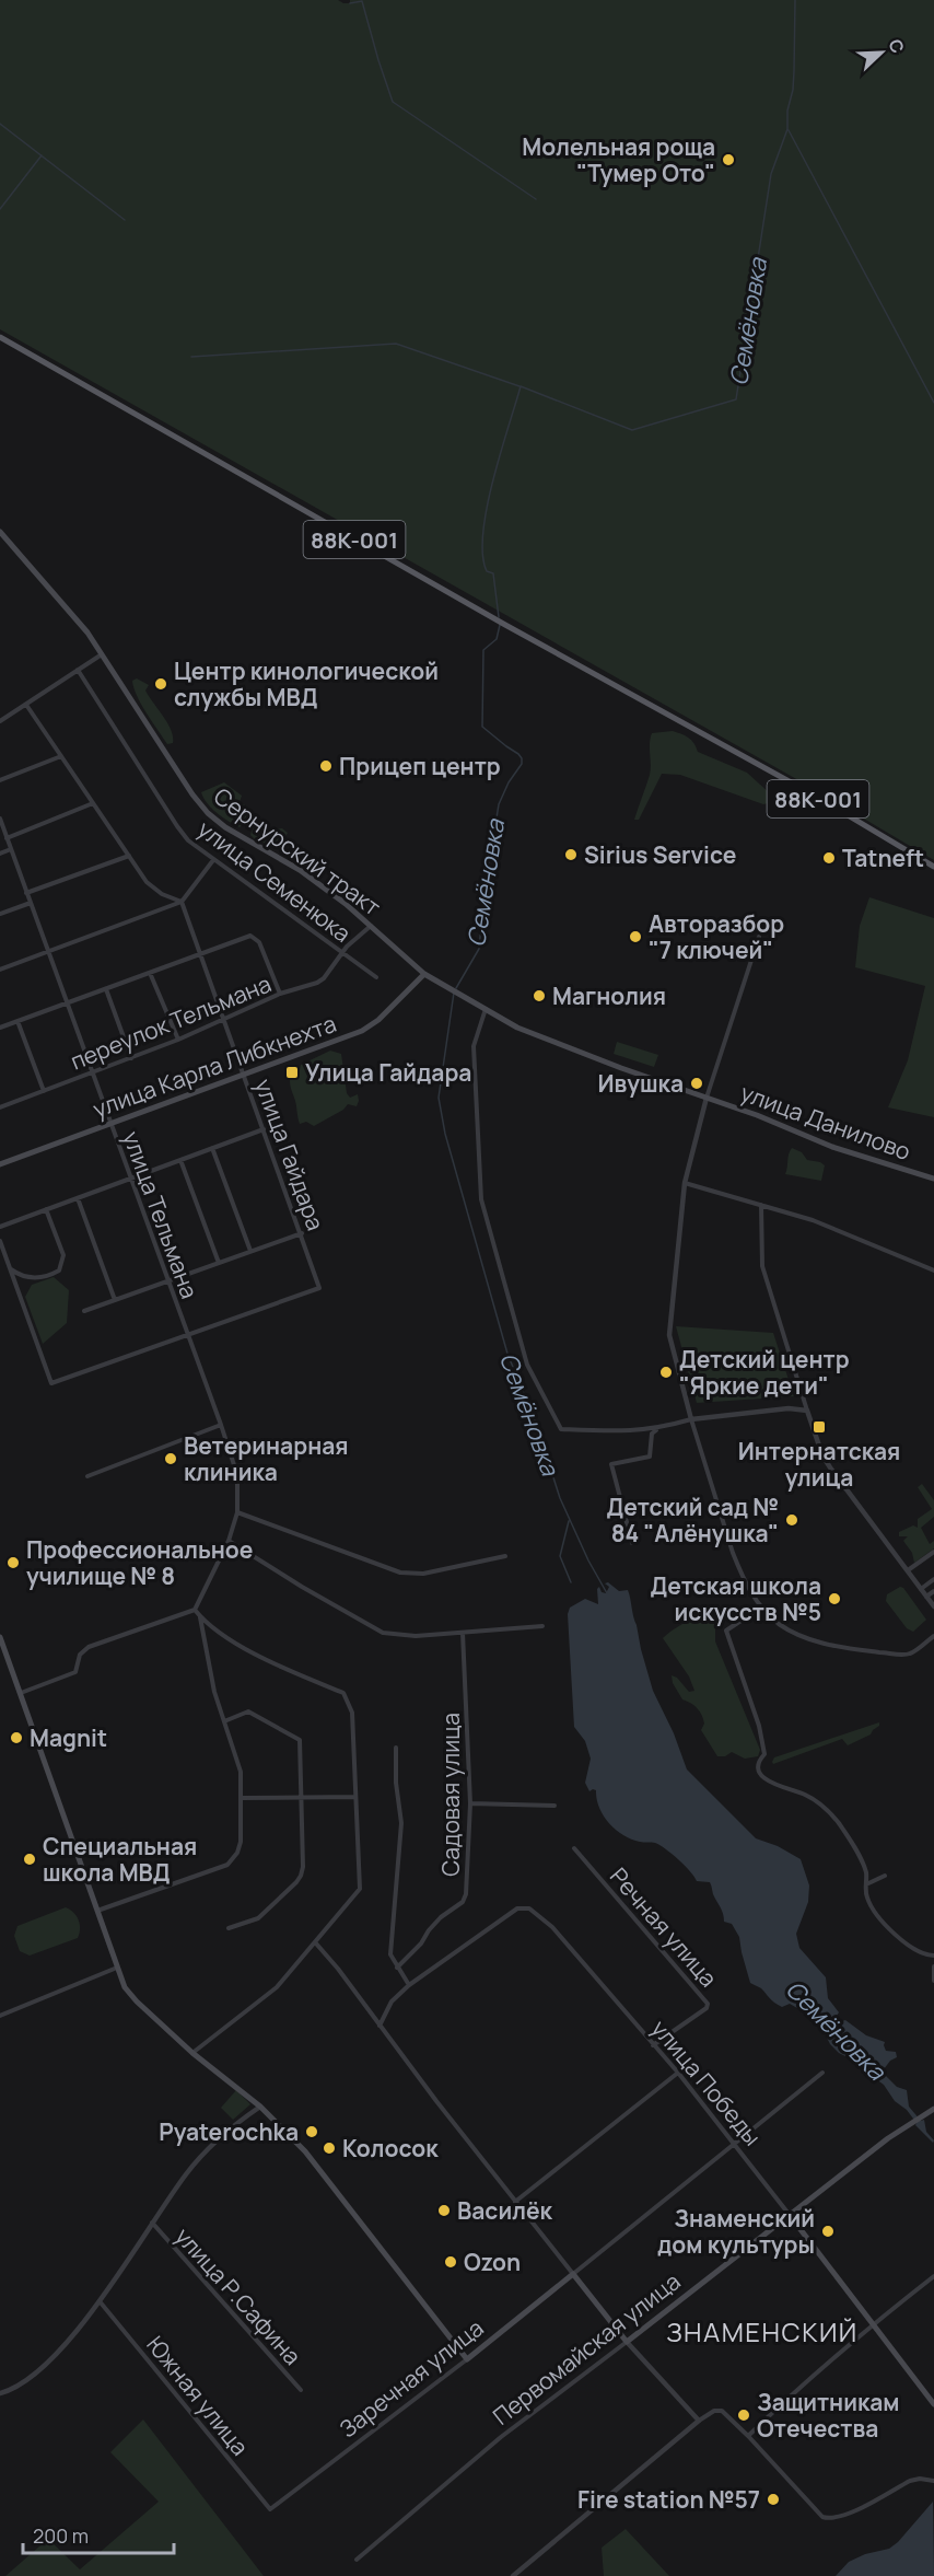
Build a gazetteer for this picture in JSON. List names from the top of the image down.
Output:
{
  "streets": {
    "main road": [
      "88К-001",
      "Сернурский тракт",
      "улица Карла Либкнехта",
      "улица Данилово",
      "улица Победы",
      "Первомайская улица",
      "Заречная улица"
    ],
    "street": [
      "улица Семенюка",
      "переулок Тельмана",
      "улица Гайдара",
      "улица Тельмана",
      "Садовая улица",
      "Речная улица",
      "улица Р.Сафина",
      "Южная улица"
    ]
  },
  "crossings": [
    ["Сернурский тракт", "переулок Тельмана"],
    ["Сернурский тракт", "улица Карла Либкнехта"],
    ["Сернурский тракт", "улица Данилово"],
    ["улица Семенюка", "переулок Тельмана"],
    ["переулок Тельмана", "улица Гайдара"],
    ["переулок Тельмана", "улица Тельмана"],
    ["улица Карла Либкнехта", "улица Гайдара"],
    ["улица Карла Либкнехта", "улица Тельмана"],
    ["улица Гайдара", "улица Тельмана"],
    ["Речная улица", "улица Победы"],
    ["улица Победы", "Первомайская улица"],
    ["улица Победы", "Заречная улица"],
    ["Заречная улица", "Южная улица"]
  ],
  "districts": ["ЗНАМЕНСКИЙ"],
  "water": ["Семёновка"],
  "places": {
    "other": [
      "Молельная роща \"Тумер Ото\"",
      "Центр кинологической службы МВД",
      "Прицеп центр",
      "Sirius Service",
      "Tatneft",
      "Авторазбор \"7 ключей\"",
      "Магнолия",
      "Ивушка",
      "Детский центр \"Яркие дети\"",
      "Ветеринарная клиника",
      "Детский сад № 84 \"Алёнушка\"",
      "Профессиональное училище № 8",
      "Детская школа искусств №5",
      "Magnit",
      "Специальная школа МВД",
      "Pyaterochka",
      "Колосок",
      "Василёк",
      "Знаменский дом культуры",
      "Ozon",
      "Защитникам Отечества",
      "Fire station №57"
    ],
    "transit": ["Улица Гайдара", "Интернатская улица"]
  },
  "scale_bar": "200 m",
  "north": "top right"
}
